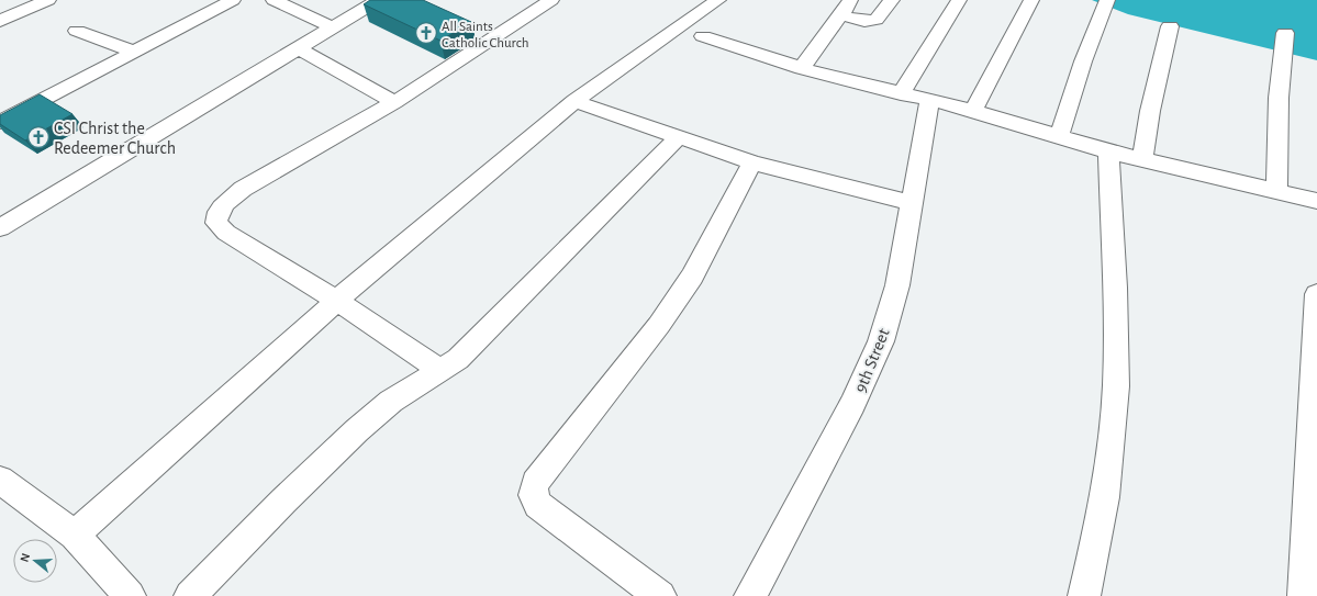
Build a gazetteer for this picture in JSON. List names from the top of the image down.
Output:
{
  "streets": {
    "street": ["9th Street"]
  },
  "places": {
    "church": ["All Saints Catholic Church", "CSI Christ the Redeemer Church"]
  },
  "north": "left"
}
